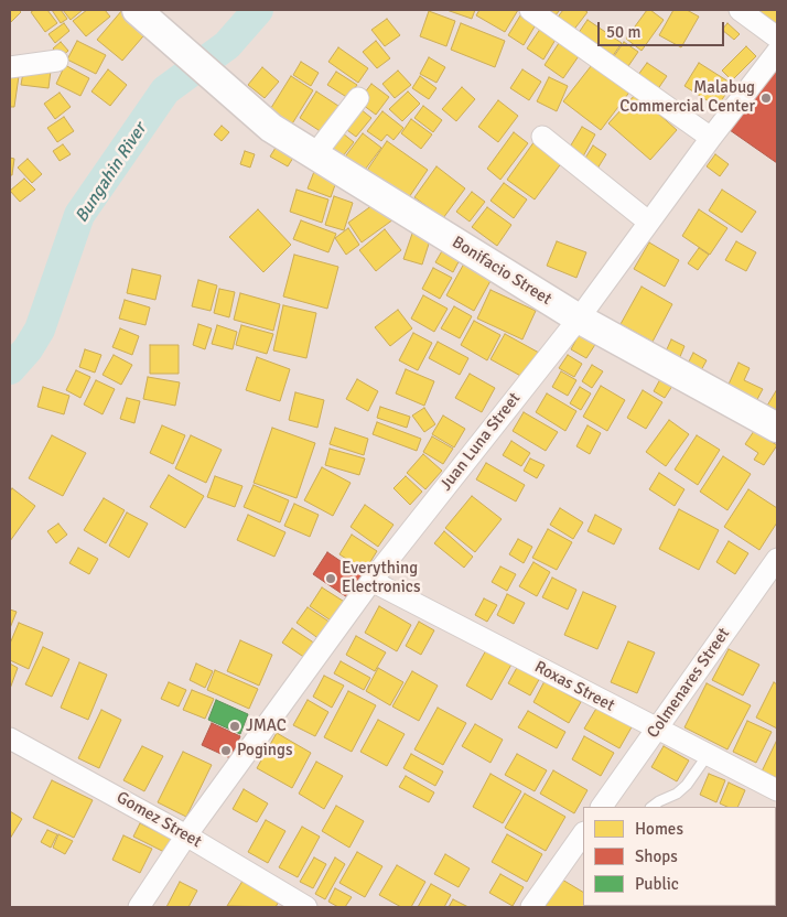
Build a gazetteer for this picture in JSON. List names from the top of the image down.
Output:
{
  "streets": {
    "street": [
      "Bonifacio Street",
      "Juan Luna Street",
      "Colmenares Street",
      "Roxas Street",
      "Gomez Street"
    ]
  },
  "crossings": [
    ["Bonifacio Street", "Juan Luna Street"],
    ["Juan Luna Street", "Roxas Street"],
    ["Juan Luna Street", "Gomez Street"],
    ["Colmenares Street", "Roxas Street"]
  ],
  "water": ["Bungahin River"],
  "places": [
    "Malabug Commercial Center",
    "Everything Electronics",
    "JMAC",
    "Pogings"
  ],
  "legend": ["Homes", "Shops", "Public"],
  "scale_bar": "50 m"
}
